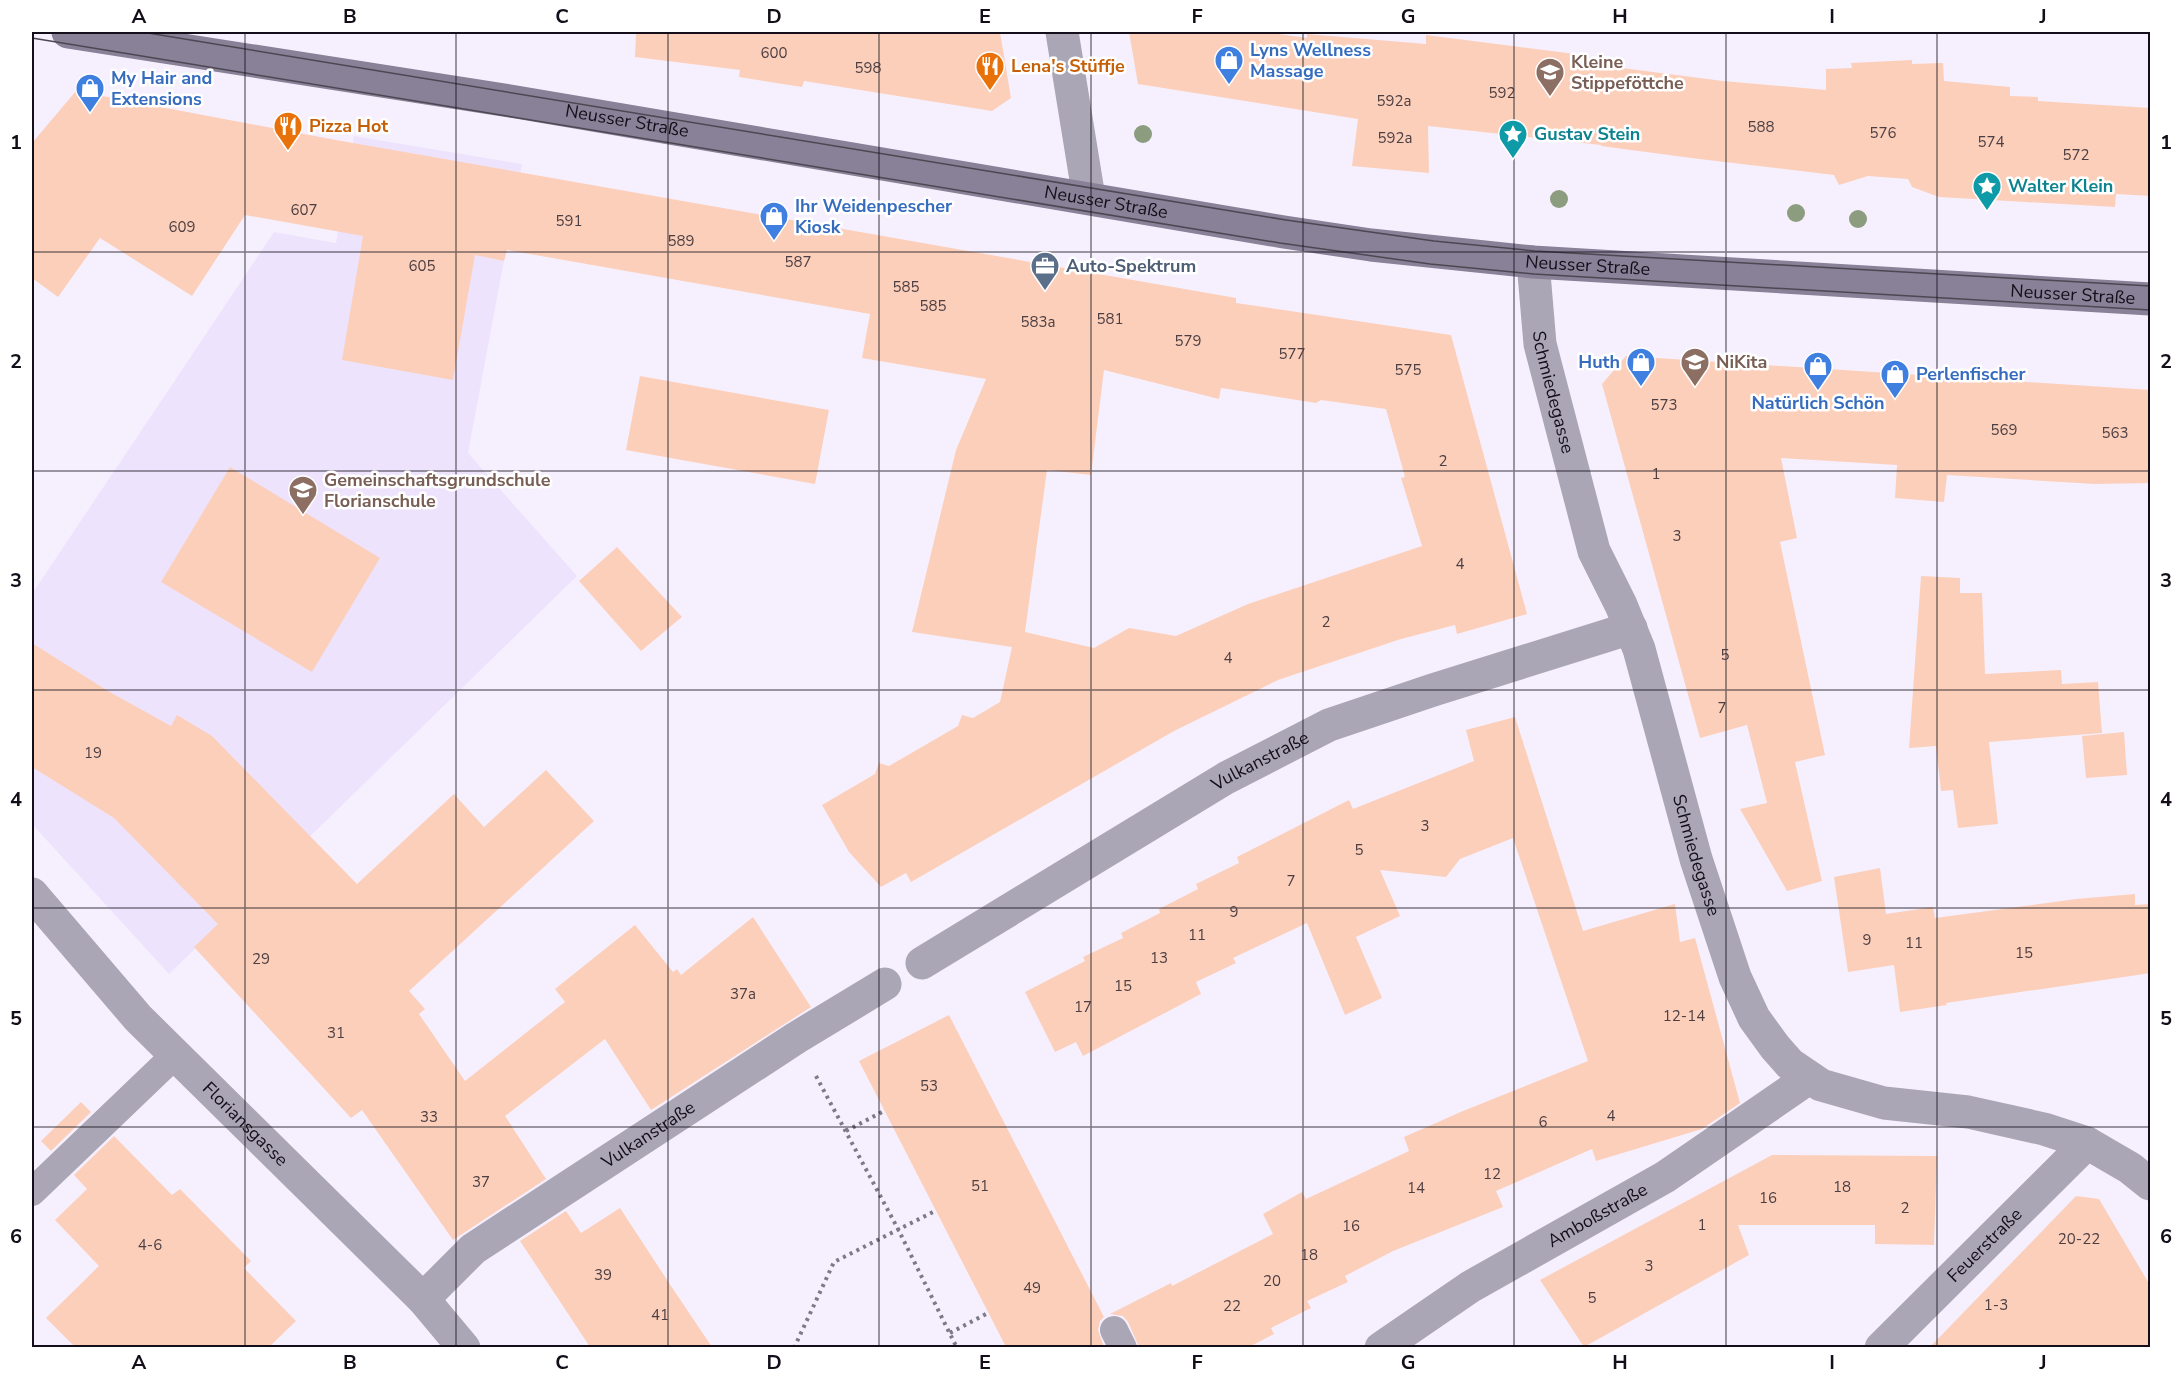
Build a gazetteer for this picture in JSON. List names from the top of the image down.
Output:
{
  "streets": {
    "main road": ["Neusser Straße"],
    "street": [
      "Schmiedegasse",
      "Vulkanstraße",
      "Floriansgasse",
      "Amboßstraße",
      "Feuerstraße"
    ]
  },
  "crossings": [
    ["Neusser Straße", "Schmiedegasse"],
    ["Schmiedegasse", "Vulkanstraße"],
    ["Schmiedegasse", "Amboßstraße"],
    ["Schmiedegasse", "Feuerstraße"],
    ["Vulkanstraße", "Floriansgasse"]
  ],
  "places": {
    "shop": [
      "Lyns Wellness Massage",
      "My Hair and Extensions",
      "Ihr Weidenpescher Kiosk",
      "Huth",
      "Natürlich Schön",
      "Perlenfischer"
    ],
    "restaurant": ["Lena's Stüffje", "Pizza Hot"],
    "school or university": ["Kleine Stippeföttche", "NiKita", "Gemeinschaftsgrundschule Florianschule"],
    "place": ["Gustav Stein", "Walter Klein"],
    "office": ["Auto-Spektrum"]
  },
  "house_numbers": [
    "600",
    "598",
    "592",
    "592a",
    "588",
    "576",
    "592a",
    "574",
    "572",
    "607",
    "591",
    "609",
    "589",
    "587",
    "605",
    "585",
    "585",
    "581",
    "583a",
    "579",
    "577",
    "575",
    "573",
    "569",
    "563",
    "2",
    "1",
    "3",
    "4",
    "2",
    "5",
    "4",
    "7",
    "19",
    "3",
    "5",
    "7",
    "9",
    "11",
    "9",
    "11",
    "15",
    "13",
    "29",
    "15",
    "37a",
    "17",
    "12-14",
    "31",
    "53",
    "4",
    "33",
    "6",
    "12",
    "37",
    "51",
    "18",
    "14",
    "16",
    "2",
    "1",
    "16",
    "20-22",
    "4-6",
    "18",
    "3",
    "39",
    "20",
    "49",
    "5",
    "1-3",
    "22",
    "41"
  ],
  "grid": {
    "columns": [
      "A",
      "B",
      "C",
      "D",
      "E",
      "F",
      "G",
      "H",
      "I",
      "J"
    ],
    "rows": [
      "1",
      "2",
      "3",
      "4",
      "5",
      "6"
    ]
  }
}
